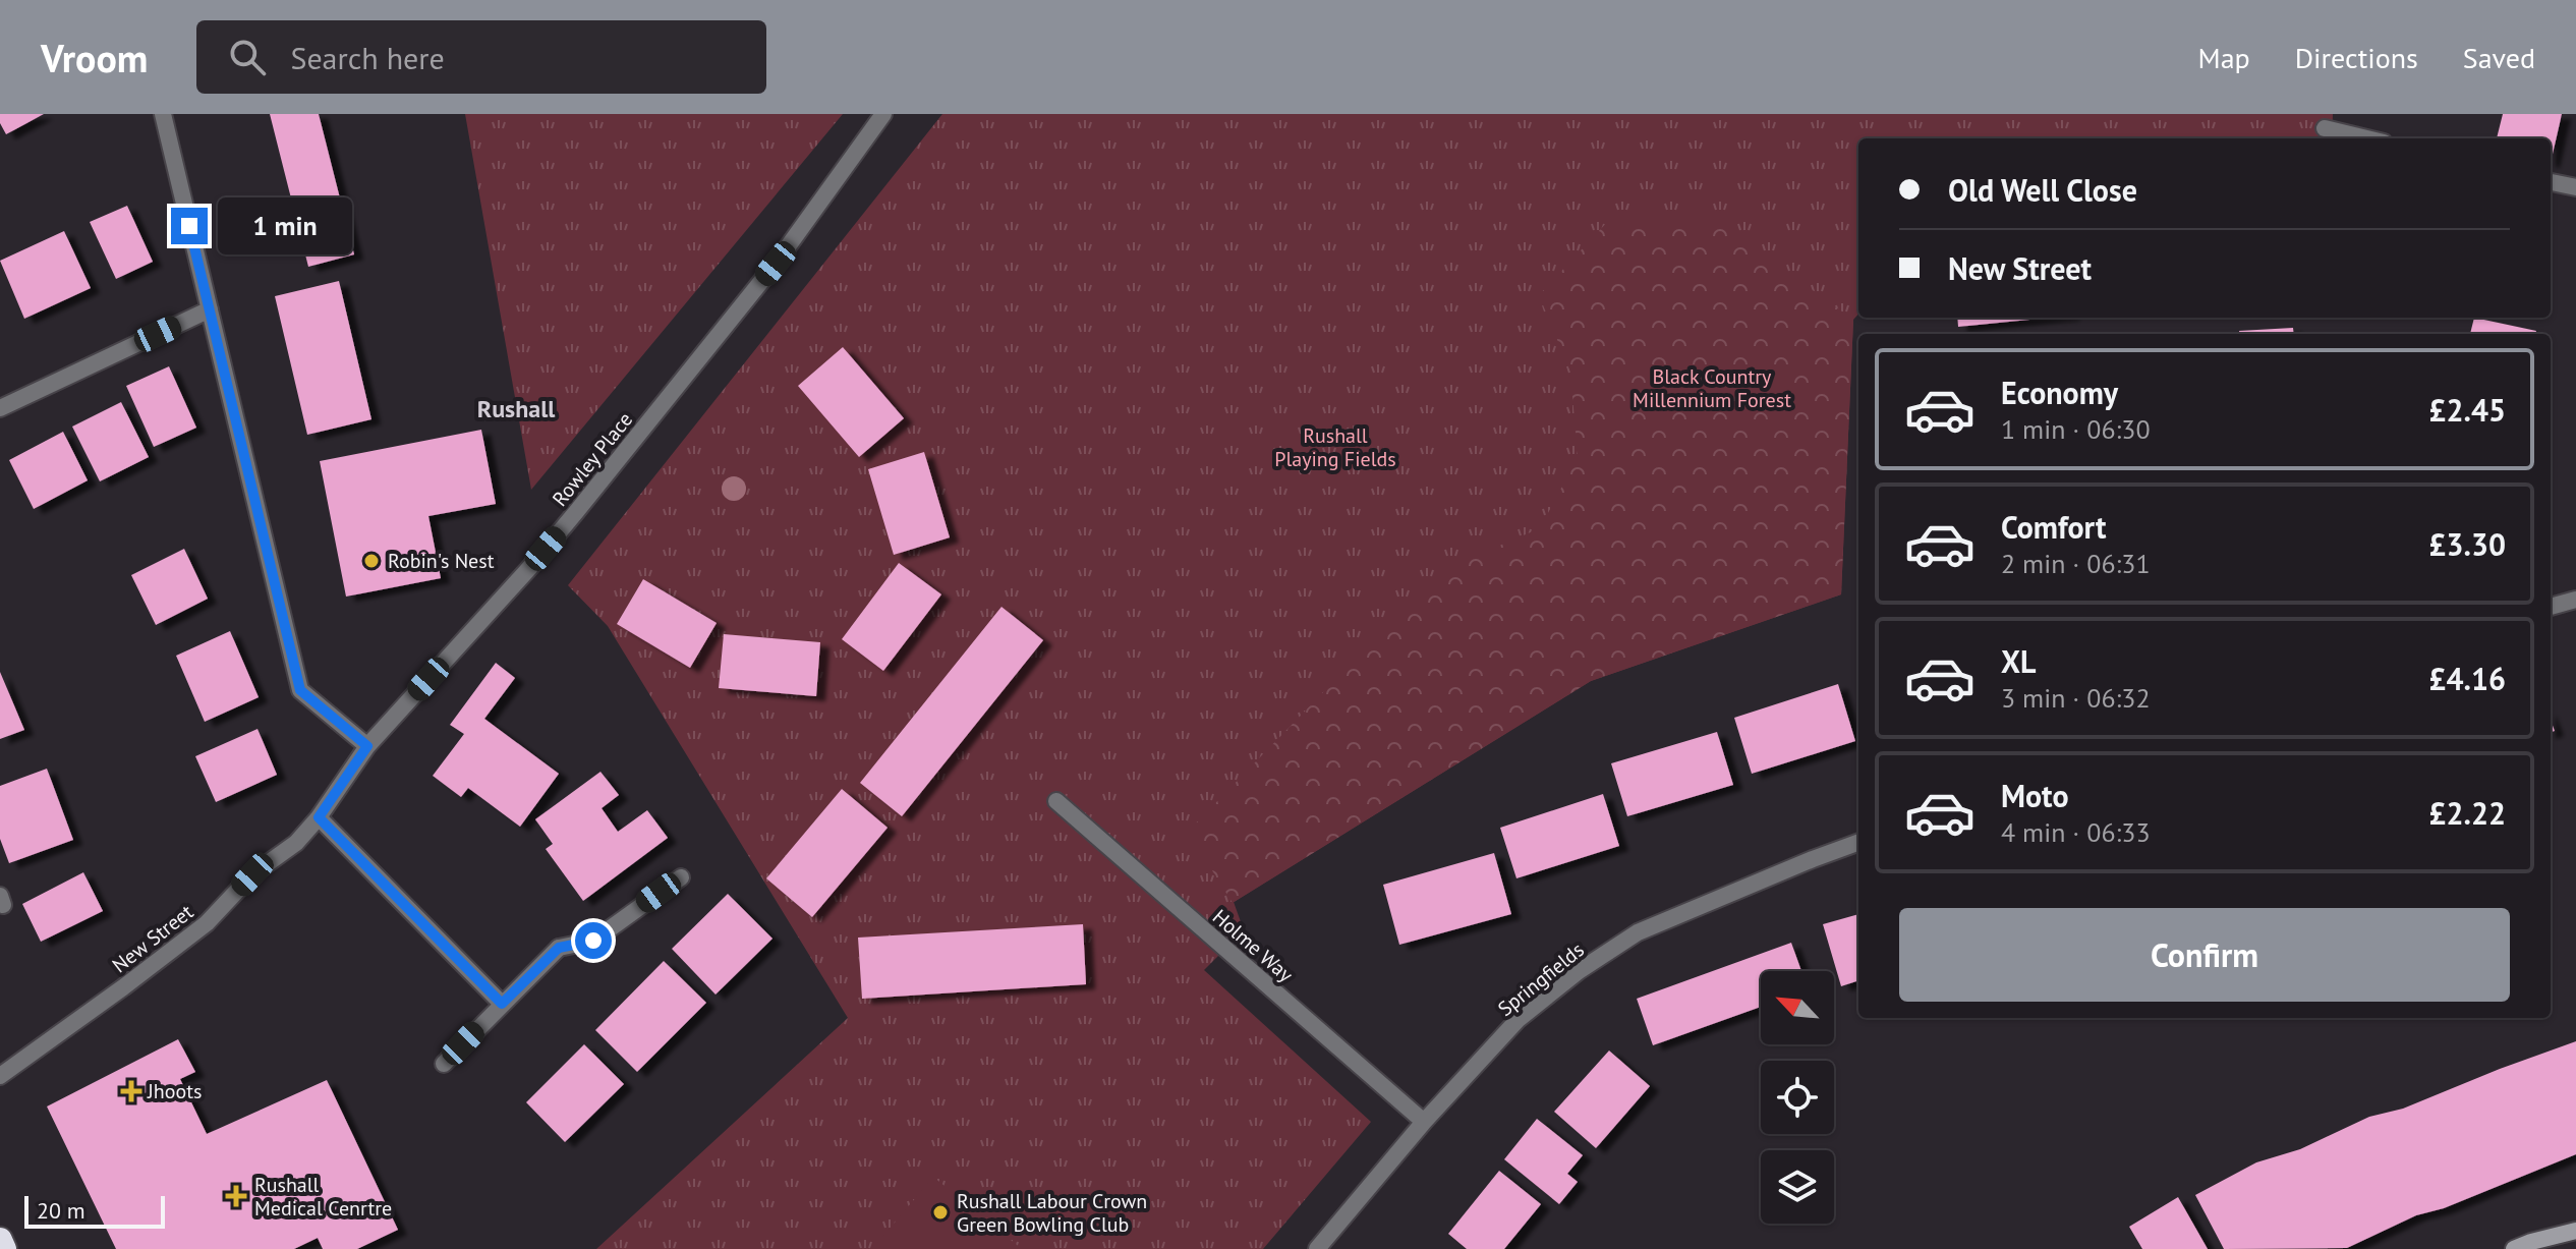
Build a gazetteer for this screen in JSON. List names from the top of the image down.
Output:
{
  "streets": {
    "street": [
      "Rowley Place",
      "New Street",
      "Holme Way",
      "Springfields"
    ]
  },
  "crossings": [
    ["Rowley Place", "New Street"],
    ["Holme Way", "Springfields"]
  ],
  "districts": ["Rushall"],
  "parks": ["Black Country Millennium Forest", "Rushall Playing Fields"],
  "places": {
    "other": ["Robin's Nest", "Rushall Labour Crown Green Bowling Club"],
    "health": ["Jhoots", "Rushall Medical Cenrtre"]
  },
  "scale_bar": "20 m",
  "north": "top left",
  "page": {
    "header": "Vroom",
    "search": "Search here",
    "nav": ["Map", "Directions", "Saved"],
    "banner": ["Old Well Close", "New Street"],
    "bubble": "1 min",
    "list": [
      {
        "name": "Economy",
        "note": "1 min · 06:30",
        "value": "£2.45"
      },
      {
        "name": "Comfort",
        "note": "2 min · 06:31",
        "value": "£3.30"
      },
      {
        "name": "XL",
        "note": "3 min · 06:32",
        "value": "£4.16"
      },
      {
        "name": "Moto",
        "note": "4 min · 06:33",
        "value": "£2.22"
      }
    ],
    "buttons": "Confirm",
    "scale": "20 m"
  }
}
